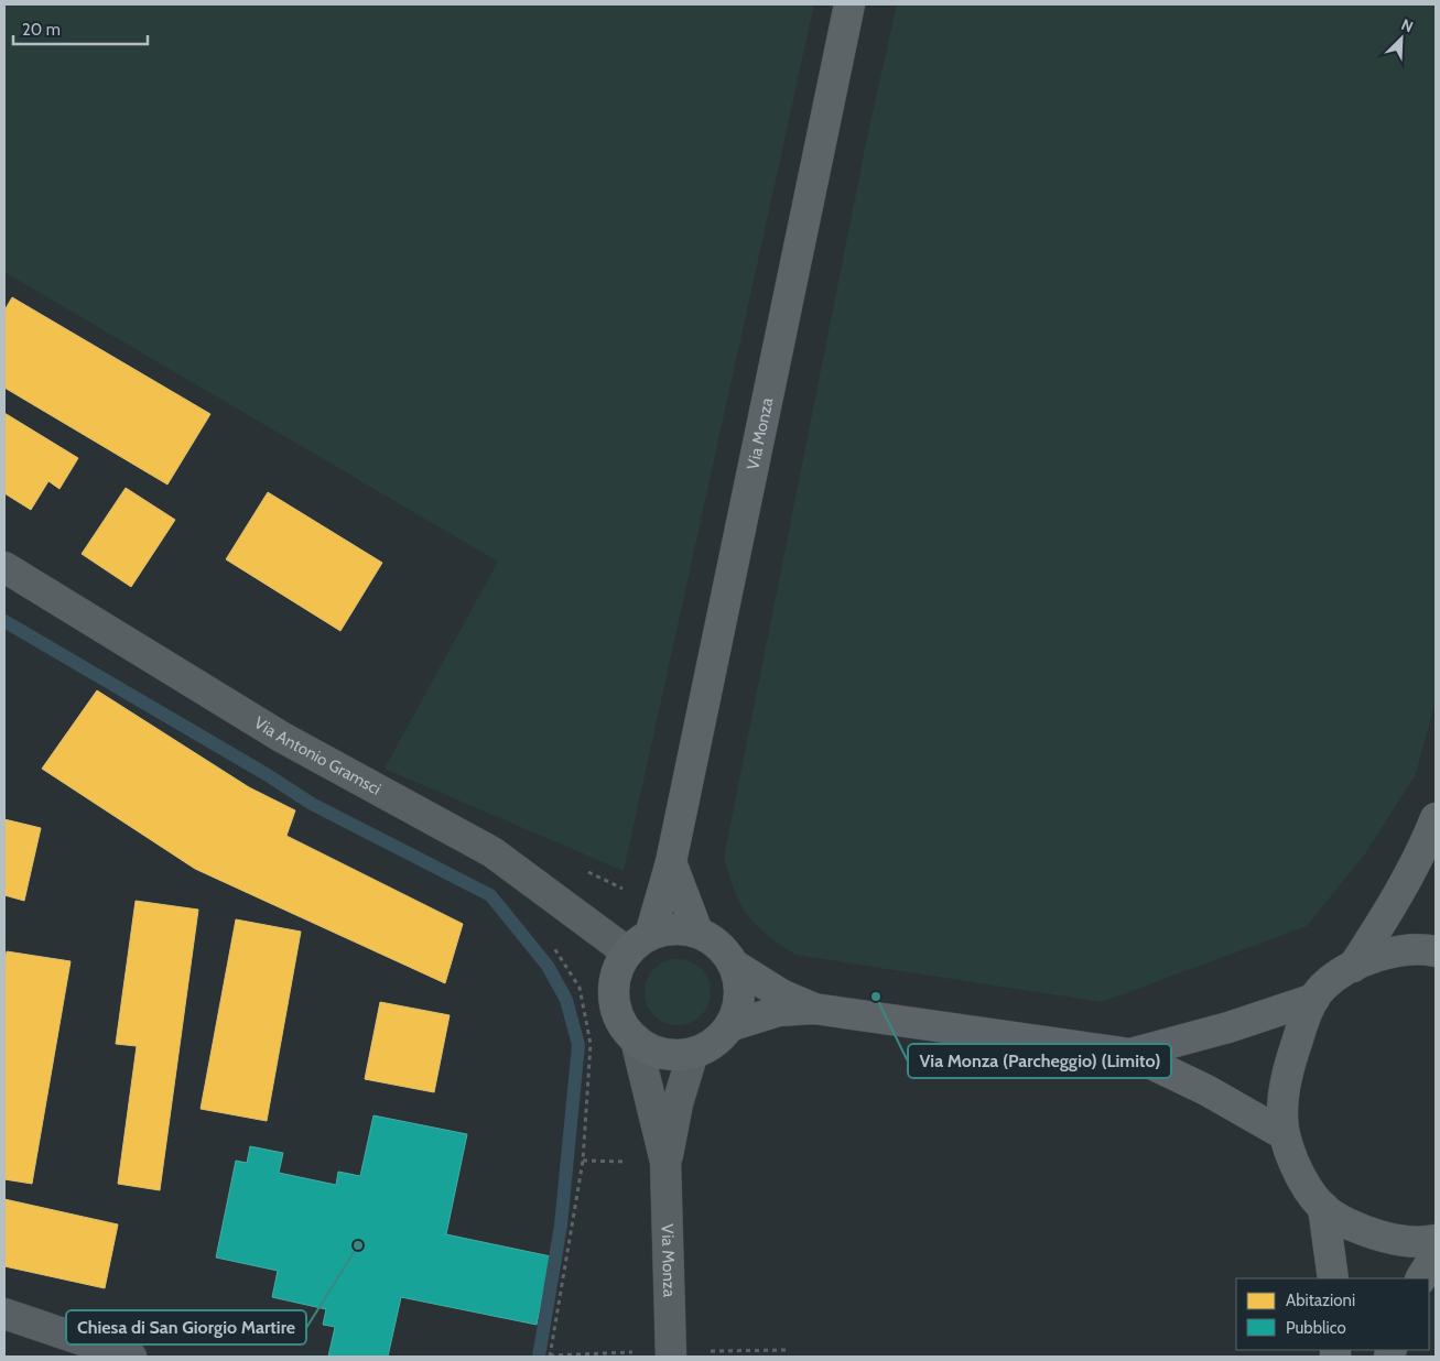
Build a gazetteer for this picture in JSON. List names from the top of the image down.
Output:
{
  "streets": {
    "street": ["Via Monza", "Via Antonio Gramsci"]
  },
  "crossings": [
    ["Via Monza", "Via Antonio Gramsci"]
  ],
  "places": ["Via Monza (Parcheggio) (Limito)", "Chiesa di San Giorgio Martire"],
  "legend": ["Abitazioni", "Pubblico"],
  "scale_bar": "20 m",
  "north": "top right"
}
